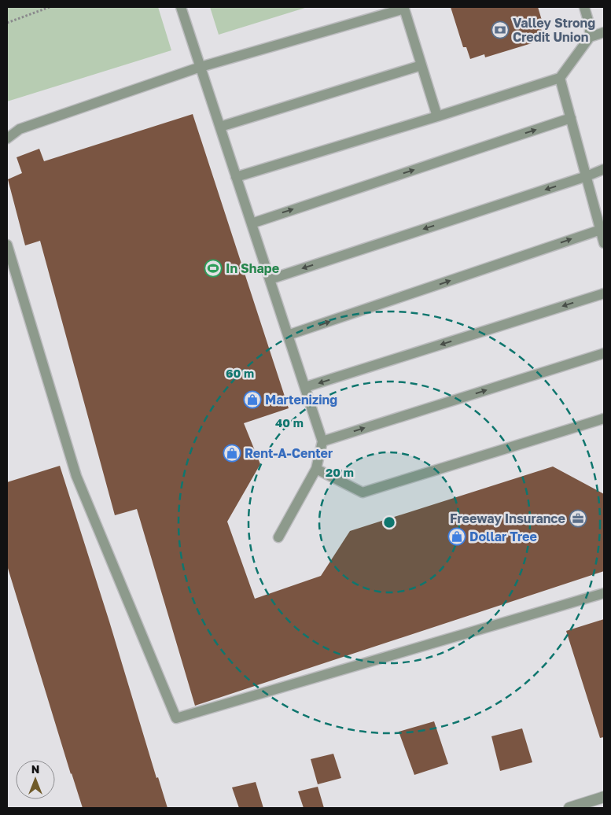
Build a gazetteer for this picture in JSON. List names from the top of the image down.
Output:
{
  "places": {
    "bank": ["Valley Strong Credit Union"],
    "sports": ["In Shape"],
    "shop": ["Martenizing", "Rent-A-Center", "Dollar Tree"],
    "office": ["Freeway Insurance"]
  },
  "north": "top",
  "rings": ["60 m", "40 m", "20 m"]
}
